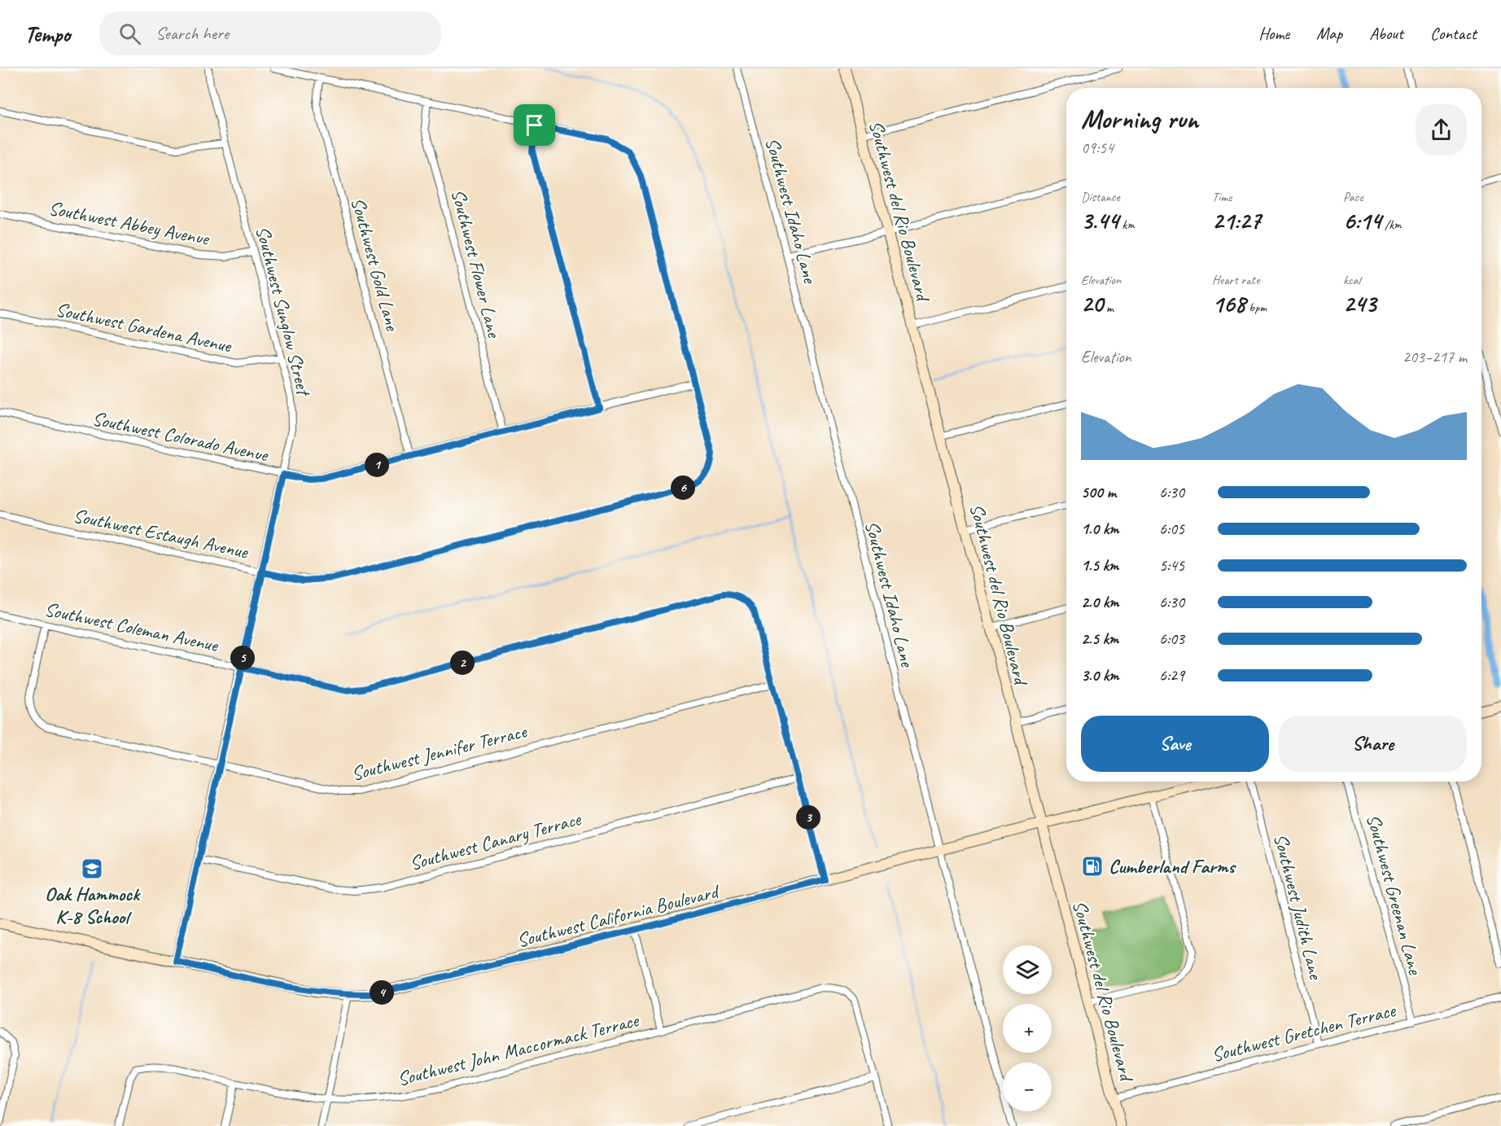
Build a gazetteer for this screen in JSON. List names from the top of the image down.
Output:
{
  "streets": {
    "street": [
      "Southwest Idaho Lane",
      "Southwest del Rio Boulevard",
      "Southwest Abbey Avenue",
      "Southwest Flower Lane",
      "Southwest Gold Lane",
      "Southwest Sunglow Street",
      "Southwest Gardena Avenue",
      "Southwest Colorado Avenue",
      "Southwest Estaugh Avenue",
      "Southwest Coleman Avenue",
      "Southwest Jennifer Terrace",
      "Southwest Canary Terrace",
      "Southwest Greenan Lane",
      "Southwest Judith Lane",
      "Southwest California Boulevard",
      "Southwest Gretchen Terrace",
      "Southwest John Maccormack Terrace"
    ]
  },
  "crossings": [
    ["Southwest Idaho Lane", "Southwest California Boulevard"],
    ["Southwest del Rio Boulevard", "Southwest California Boulevard"],
    ["Southwest del Rio Boulevard", "Southwest Gretchen Terrace"],
    ["Southwest Abbey Avenue", "Southwest Sunglow Street"],
    ["Southwest Flower Lane", "Southwest Colorado Avenue"],
    ["Southwest Gold Lane", "Southwest Colorado Avenue"],
    ["Southwest Sunglow Street", "Southwest Gardena Avenue"],
    ["Southwest Sunglow Street", "Southwest Colorado Avenue"],
    ["Southwest Sunglow Street", "Southwest Estaugh Avenue"],
    ["Southwest Sunglow Street", "Southwest Coleman Avenue"],
    ["Southwest Sunglow Street", "Southwest Jennifer Terrace"],
    ["Southwest Sunglow Street", "Southwest Canary Terrace"],
    ["Southwest Sunglow Street", "Southwest California Boulevard"],
    ["Southwest Colorado Avenue", "Southwest Estaugh Avenue"],
    ["Southwest Coleman Avenue", "Southwest Jennifer Terrace"],
    ["Southwest Greenan Lane", "Southwest Gretchen Terrace"],
    ["Southwest Judith Lane", "Southwest Gretchen Terrace"]
  ],
  "places": {
    "fuel station": ["Cumberland Farms"],
    "school or university": ["Oak Hammock K-8 School"]
  },
  "page": {
    "header": "Tempo",
    "search": "Search here",
    "nav": [
      "Home",
      "Map",
      "About",
      "Contact"
    ],
    "heading": ["Morning run", "09:54"],
    "stats": [
      ["Distance", "3.44 km"],
      ["Time", "21:27"],
      ["Pace", "6:14 /km"],
      ["Elevation", "20 m"],
      ["Heart rate", "168 bpm"],
      ["kcal", "243"]
    ],
    "chart": ["Elevation", "203–217 m"],
    "pins": [
      "1",
      "6",
      "5",
      "2",
      "3",
      "4"
    ],
    "list": [
      {
        "name": "500 m",
        "note": "6:30"
      },
      {
        "name": "1.0 km",
        "note": "6:05"
      },
      {
        "name": "1.5 km",
        "note": "5:45"
      },
      {
        "name": "2.0 km",
        "note": "6:30"
      },
      {
        "name": "2.5 km",
        "note": "6:03"
      },
      {
        "name": "3.0 km",
        "note": "6:29"
      }
    ],
    "buttons": ["Save", "Share"],
    "map_buttons": ["+", "−"]
  }
}
